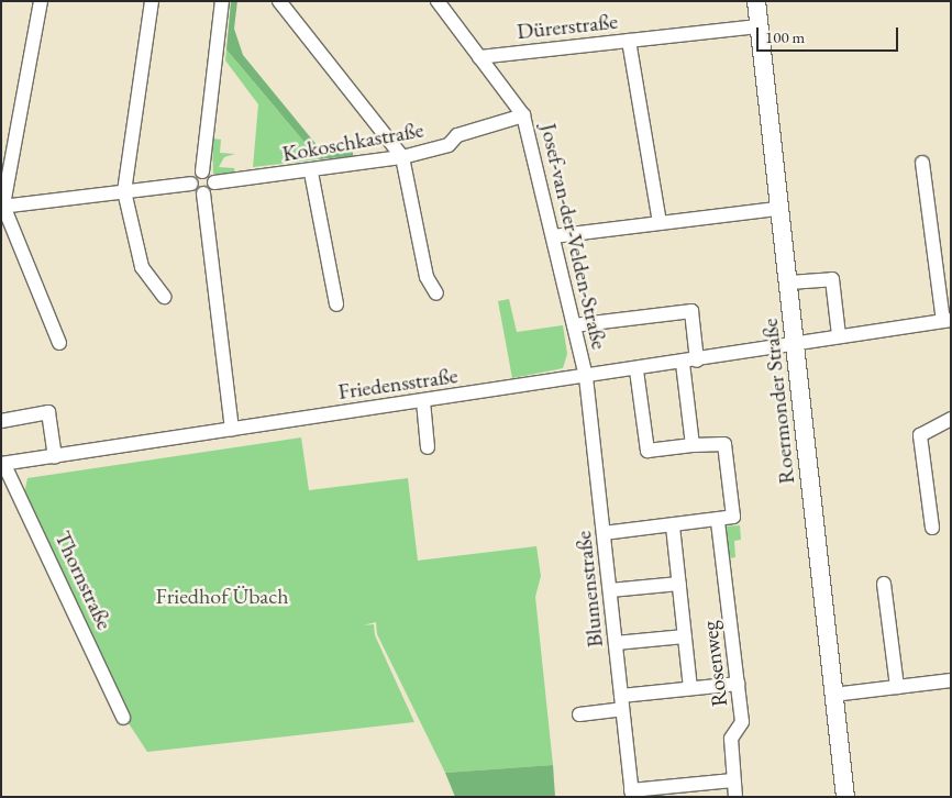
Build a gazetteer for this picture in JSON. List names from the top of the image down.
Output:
{
  "streets": {
    "main road": ["Roermonder Straße"],
    "street": [
      "Dürerstraße",
      "Kokoschkastraße",
      "Josef-van-der-Velden-Straße",
      "Friedensstraße",
      "Thornstraße",
      "Blumenstraße",
      "Rosenweg"
    ]
  },
  "crossings": [
    ["Dürerstraße", "Josef-van-der-Velden-Straße"],
    ["Dürerstraße", "Roermonder Straße"],
    ["Kokoschkastraße", "Josef-van-der-Velden-Straße"],
    ["Josef-van-der-Velden-Straße", "Friedensstraße"],
    ["Josef-van-der-Velden-Straße", "Blumenstraße"],
    ["Friedensstraße", "Roermonder Straße"],
    ["Friedensstraße", "Thornstraße"],
    ["Friedensstraße", "Blumenstraße"]
  ],
  "parks": ["Friedhof Übach"],
  "scale_bar": "100 m"
}
